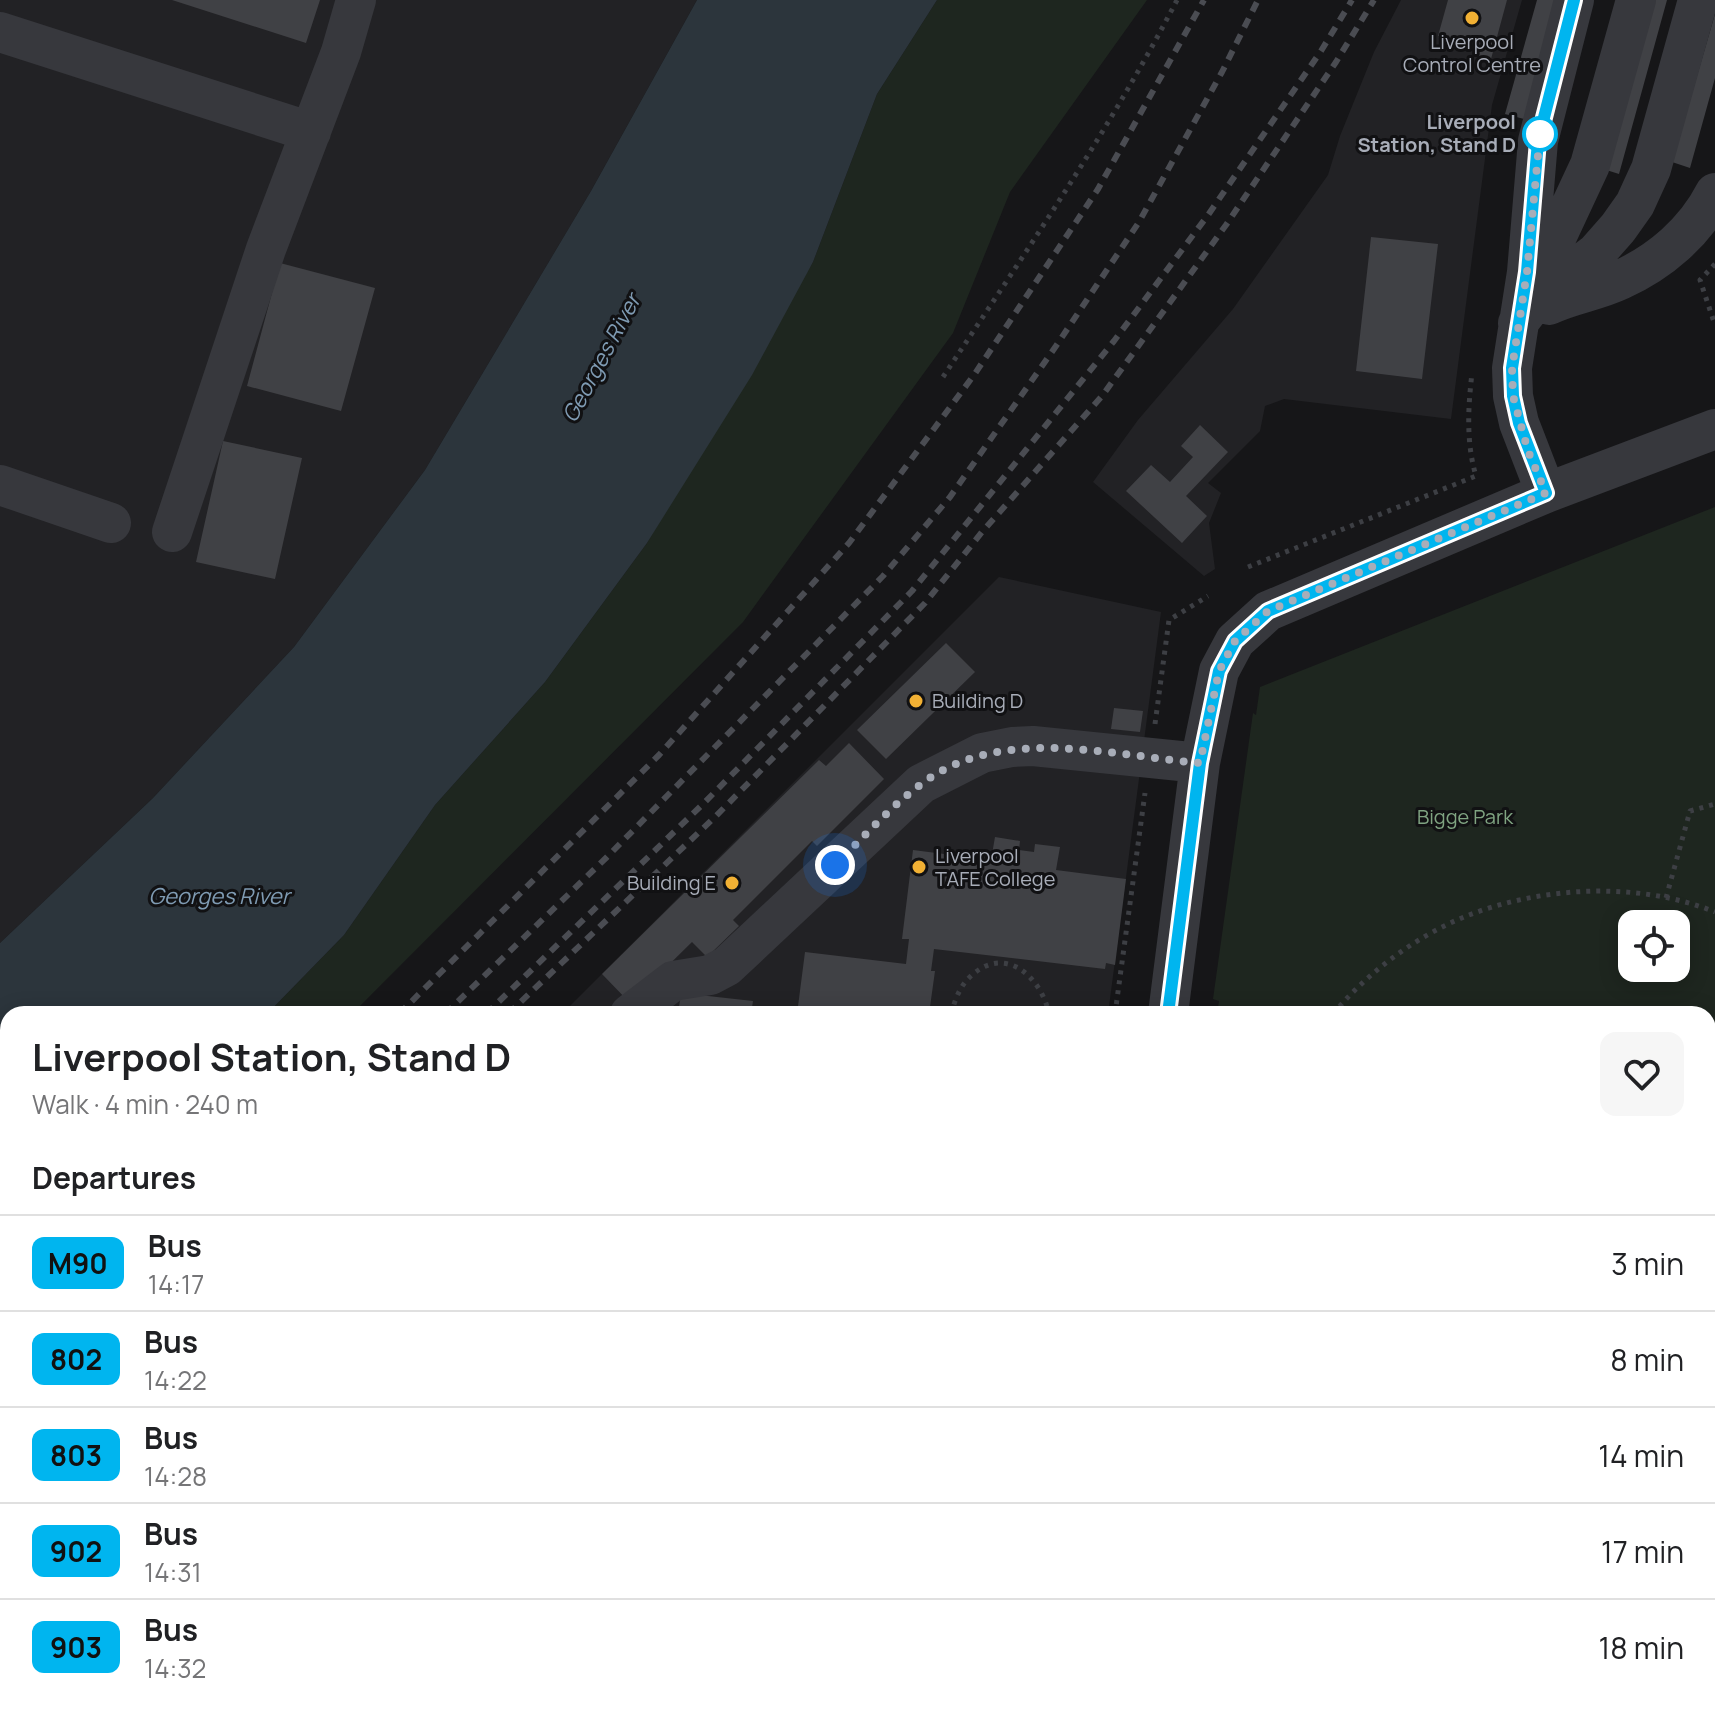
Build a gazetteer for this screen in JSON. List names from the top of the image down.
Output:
{
  "water": ["Georges River"],
  "parks": ["Bigge Park"],
  "places": [
    "Liverpool Control Centre",
    "Liverpool Station, Stand D",
    "Building D",
    "Liverpool TAFE College",
    "Building E"
  ],
  "lines": ["bus line M90"],
  "page": {
    "heading": [
      ["Liverpool Station, Stand D", "Walk · 4 min · 240 m"],
      "Departures"
    ],
    "list": [
      {
        "mark": "M90",
        "name": "Bus",
        "note": "14:17",
        "value": "3 min"
      },
      {
        "mark": "802",
        "name": "Bus",
        "note": "14:22",
        "value": "8 min"
      },
      {
        "mark": "803",
        "name": "Bus",
        "note": "14:28",
        "value": "14 min"
      },
      {
        "mark": "902",
        "name": "Bus",
        "note": "14:31",
        "value": "17 min"
      },
      {
        "mark": "903",
        "name": "Bus",
        "note": "14:32",
        "value": "18 min"
      }
    ]
  }
}
